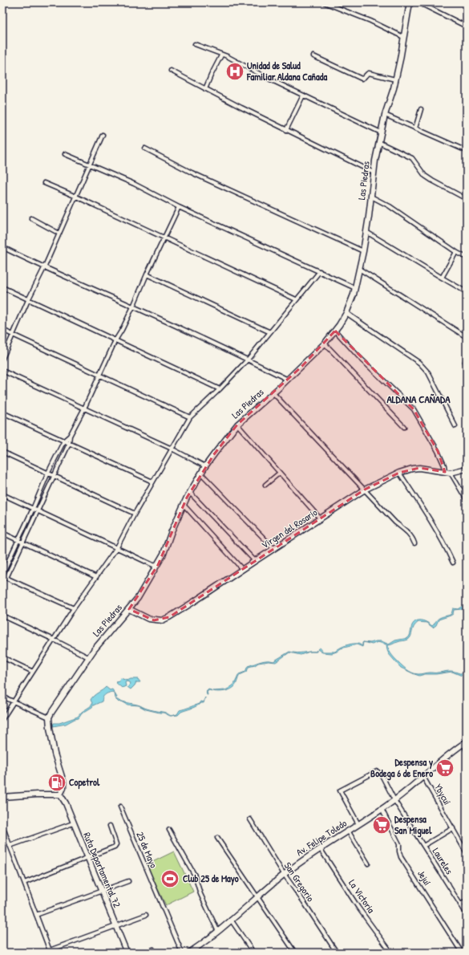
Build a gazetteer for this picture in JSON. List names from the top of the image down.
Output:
{
  "streets": {
    "street": [
      "Las Piedras",
      "Virgen del Rosario",
      "Ybycuí",
      "Av. Felipe Toledo",
      "25 de Mayo",
      "Laureles",
      "Ruta Departamental 72",
      "Jejuí",
      "San Gregorio",
      "La Victoria"
    ]
  },
  "crossings": [
    ["Las Piedras", "Virgen del Rosario"],
    ["Ybycuí", "Av. Felipe Toledo"],
    ["Av. Felipe Toledo", "Laureles"],
    ["Av. Felipe Toledo", "Jejuí"],
    ["Av. Felipe Toledo", "San Gregorio"],
    ["Av. Felipe Toledo", "La Victoria"]
  ],
  "districts": ["ALDANA CAÑADA"],
  "places": {
    "hospital": ["Unidad de Salud Familiar Aldana Cañada"],
    "supermarket": ["Despensa y Bodega 6 de Enero", "Despensa San Miguel"],
    "fuel station": ["Copetrol"],
    "sports": ["Club 25 de Mayo"]
  }
}
